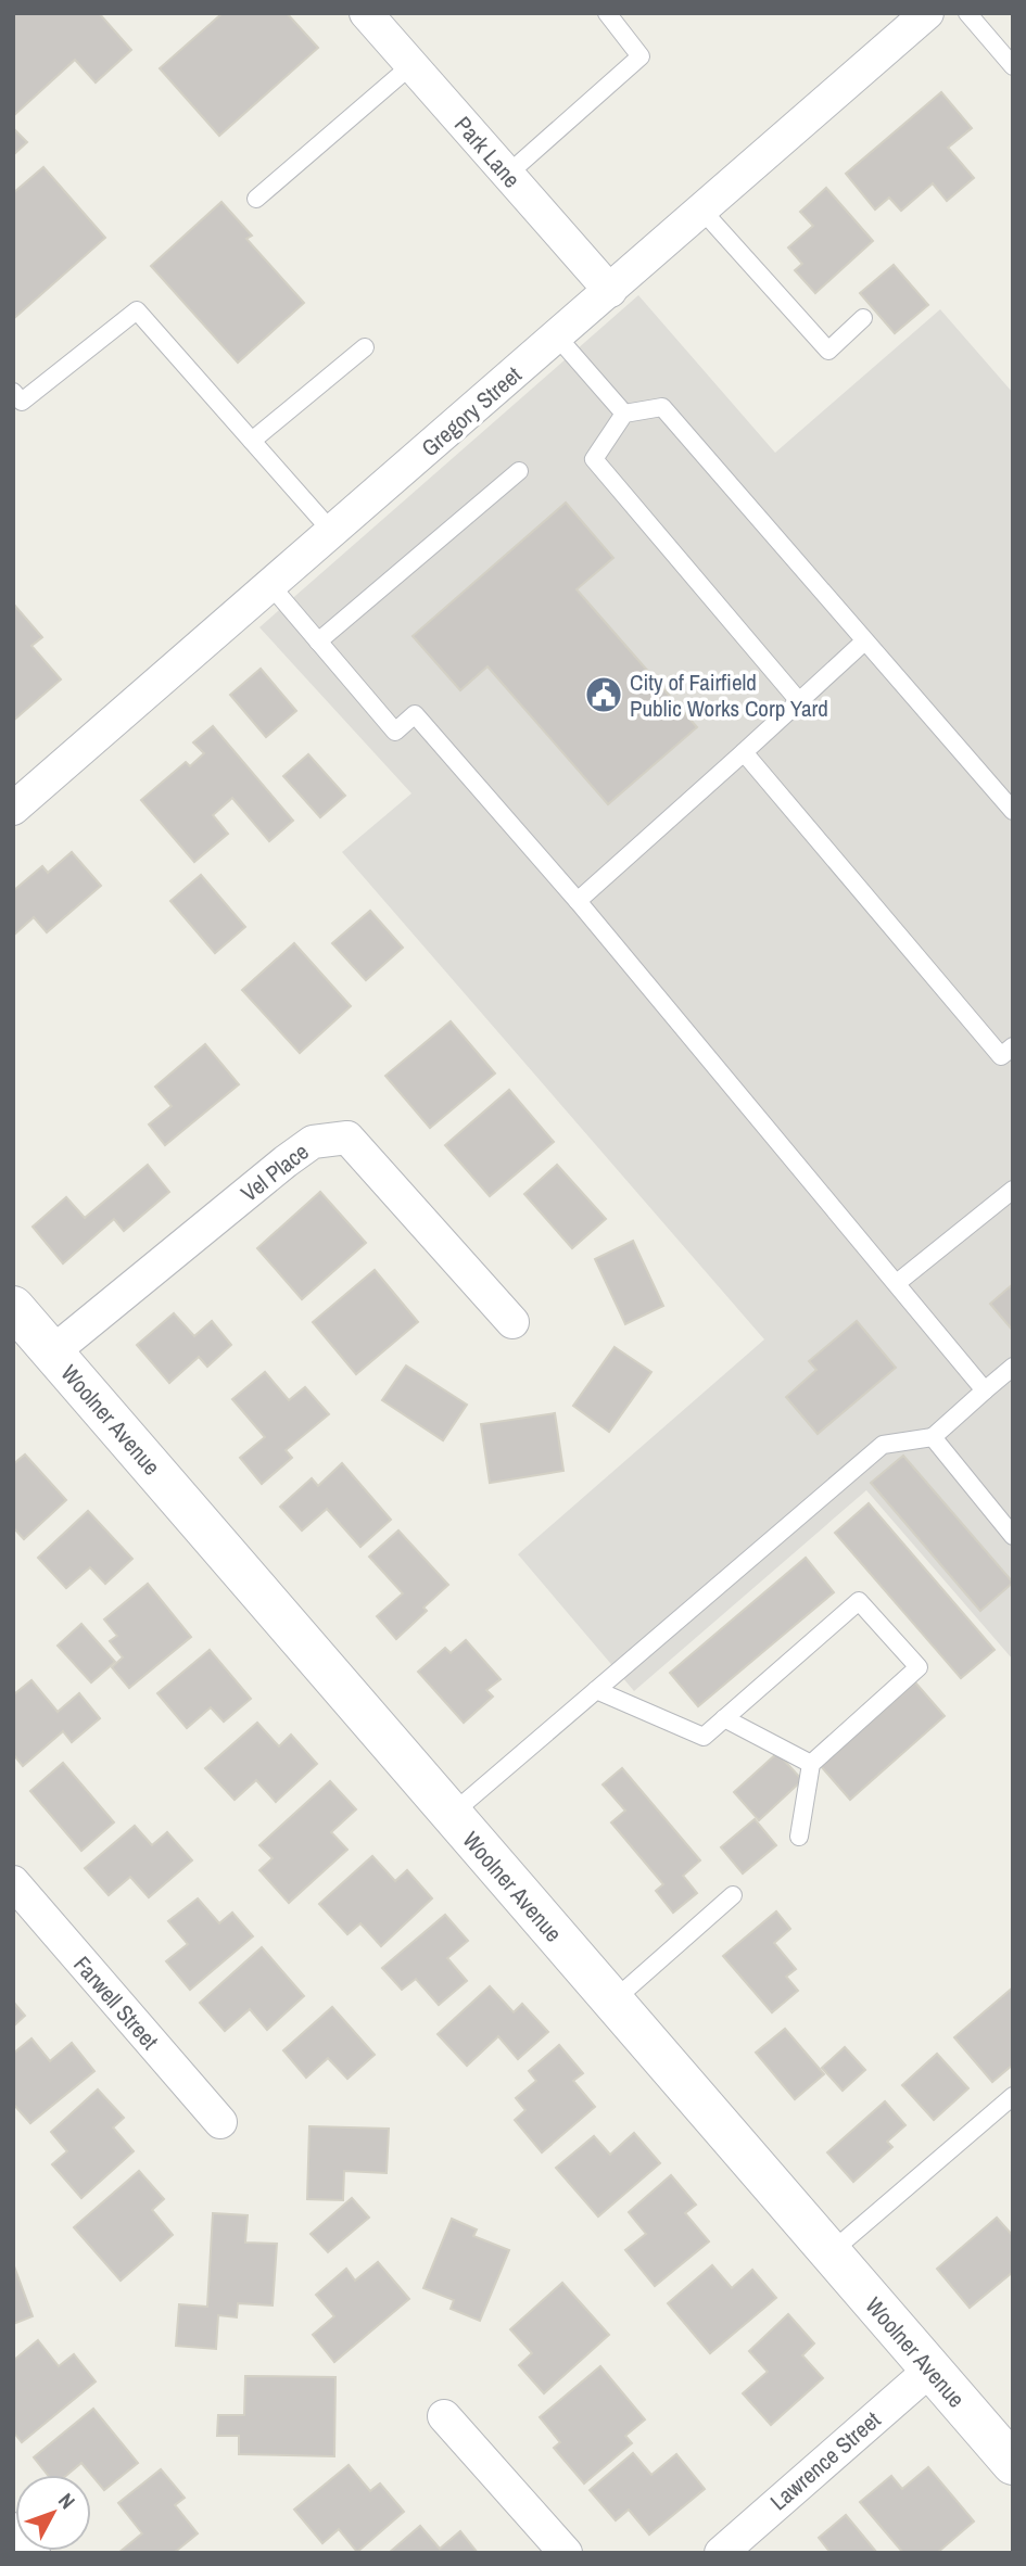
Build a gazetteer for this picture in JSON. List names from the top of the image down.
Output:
{
  "streets": {
    "street": [
      "Park Lane",
      "Gregory Street",
      "Vel Place",
      "Woolner Avenue",
      "Farwell Street",
      "Lawrence Street"
    ]
  },
  "crossings": [
    ["Park Lane", "Gregory Street"],
    ["Vel Place", "Woolner Avenue"],
    ["Woolner Avenue", "Lawrence Street"]
  ],
  "places": {
    "public building": ["City of Fairfield Public Works Corp Yard"]
  },
  "north": "top right"
}
